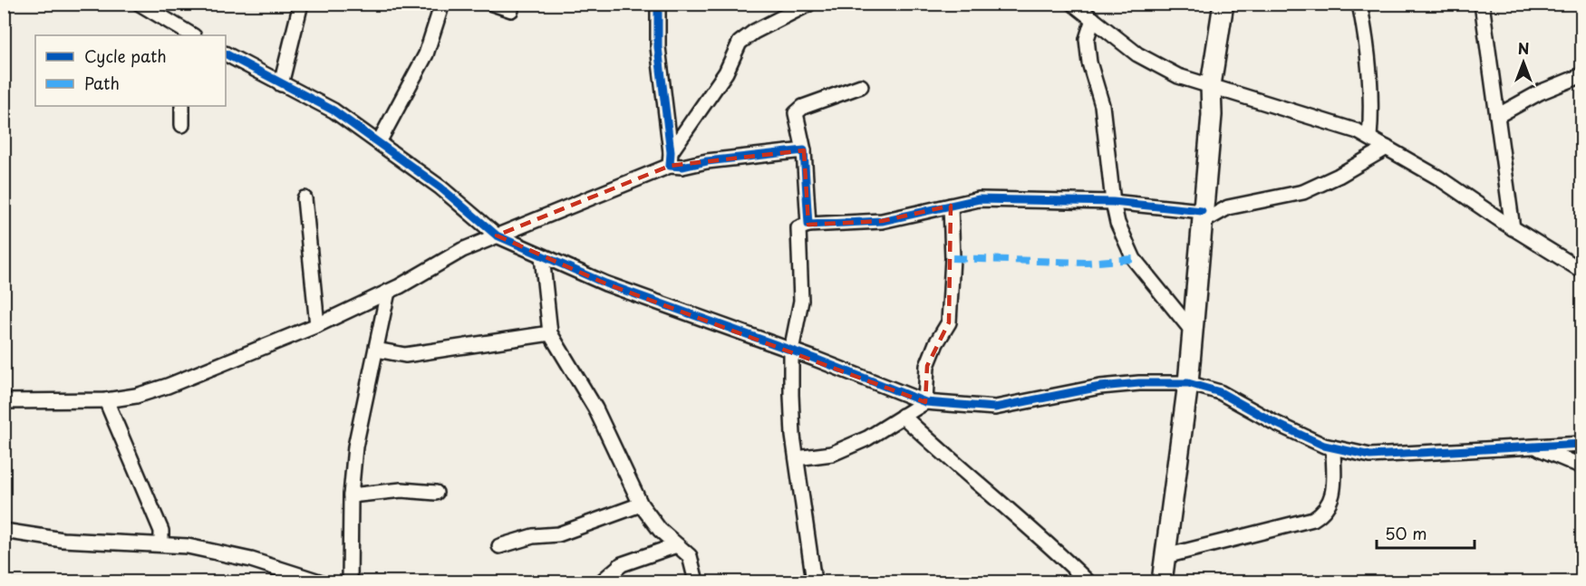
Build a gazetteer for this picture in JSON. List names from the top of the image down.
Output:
{
  "legend": ["Cycle path", "Path"],
  "scale_bar": "50 m",
  "north": "top"
}
